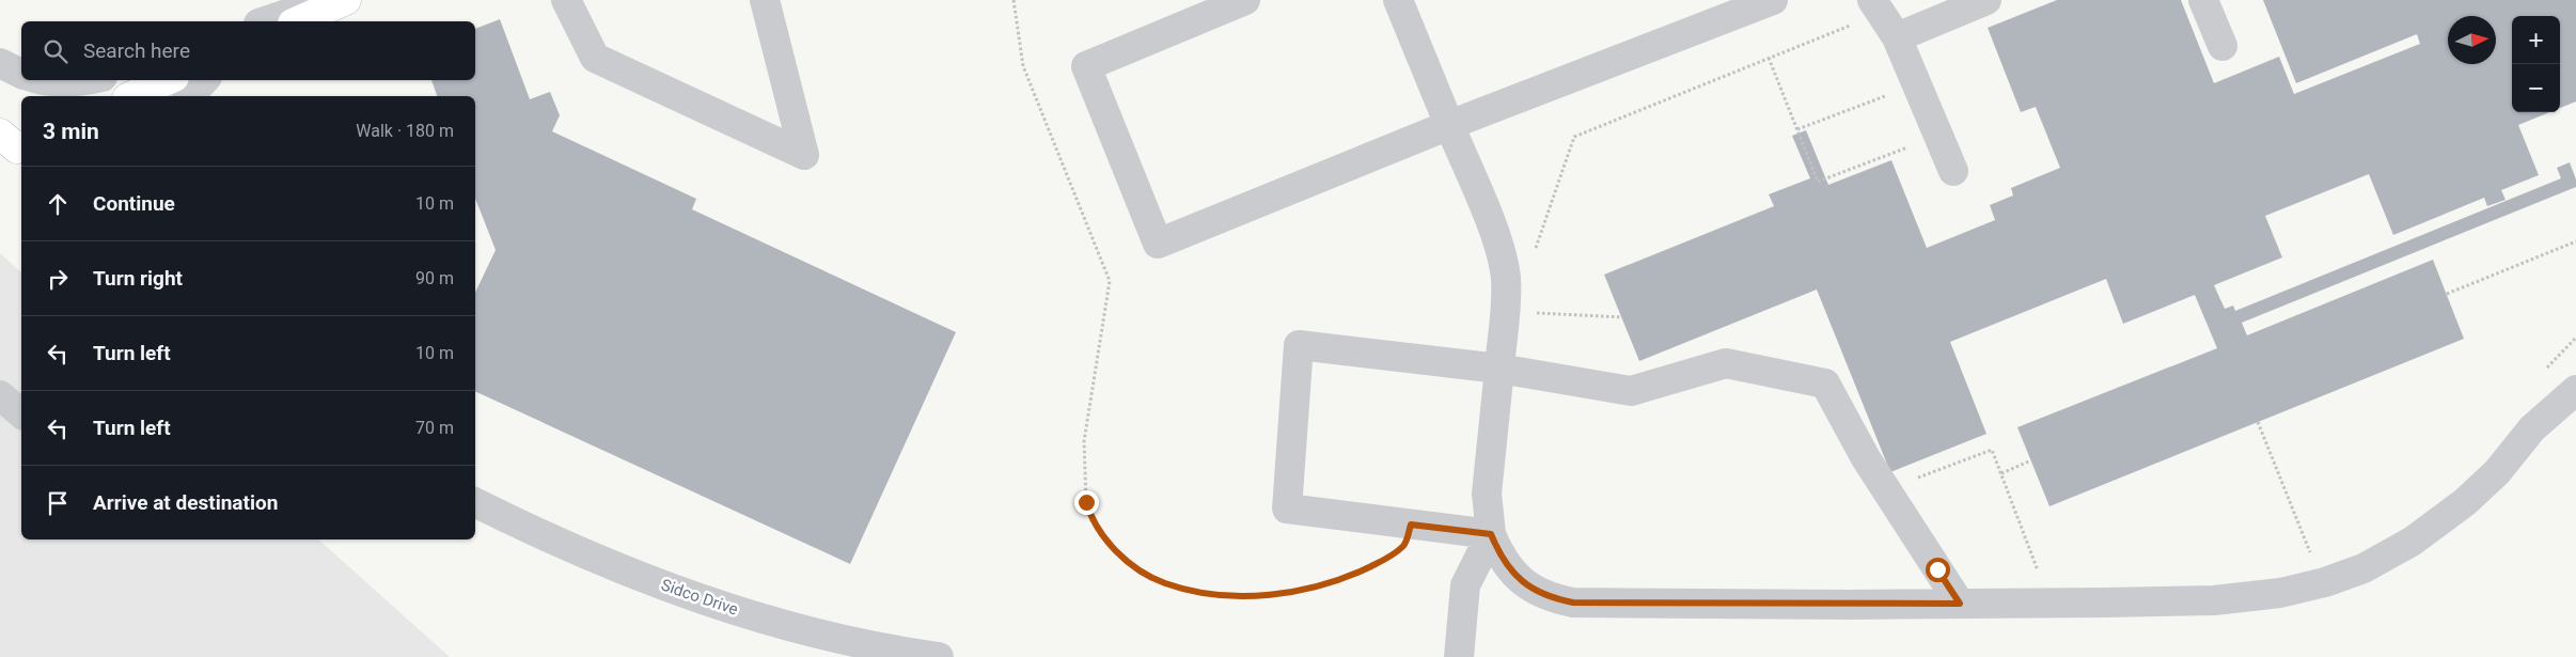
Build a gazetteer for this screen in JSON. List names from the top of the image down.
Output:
{
  "streets": {
    "street": ["Sidco Drive"]
  },
  "north": "right",
  "page": {
    "map_buttons": ["+", "−"],
    "search": "Search here",
    "heading": ["3 min", "Walk · 180 m"],
    "list": [
      ["Continue", "10 m"],
      ["Turn right", "90 m"],
      ["Turn left", "10 m"],
      ["Turn left", "70 m"],
      "Arrive at destination"
    ]
  }
}
